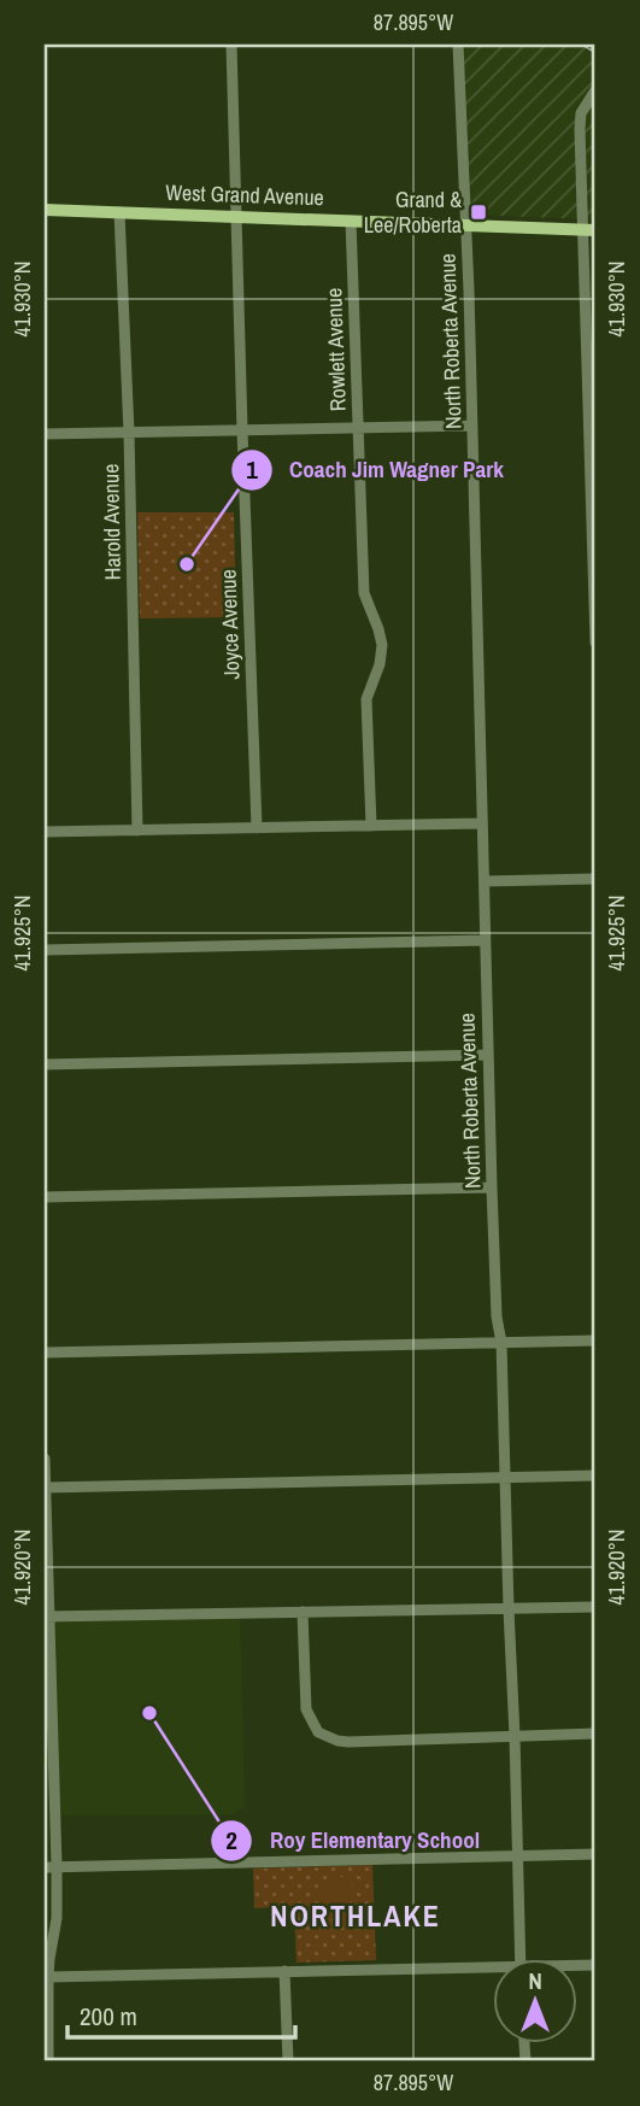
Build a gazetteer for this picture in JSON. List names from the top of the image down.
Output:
{
  "streets": {
    "main road": ["West Grand Avenue"],
    "street": [
      "North Roberta Avenue",
      "Rowlett Avenue",
      "Harold Avenue",
      "Joyce Avenue"
    ]
  },
  "crossings": [
    ["West Grand Avenue", "North Roberta Avenue"],
    ["West Grand Avenue", "Rowlett Avenue"],
    ["West Grand Avenue", "Harold Avenue"],
    ["West Grand Avenue", "Joyce Avenue"]
  ],
  "districts": ["NORTHLAKE"],
  "places": {
    "transit": ["Grand & Lee/Roberta"],
    "other": ["Coach Jim Wagner Park", "Roy Elementary School"]
  },
  "scale_bar": "200 m",
  "north": "top",
  "coordinates": [
    "87.895°W",
    "41.930°N",
    "41.925°N",
    "41.920°N"
  ]
}
